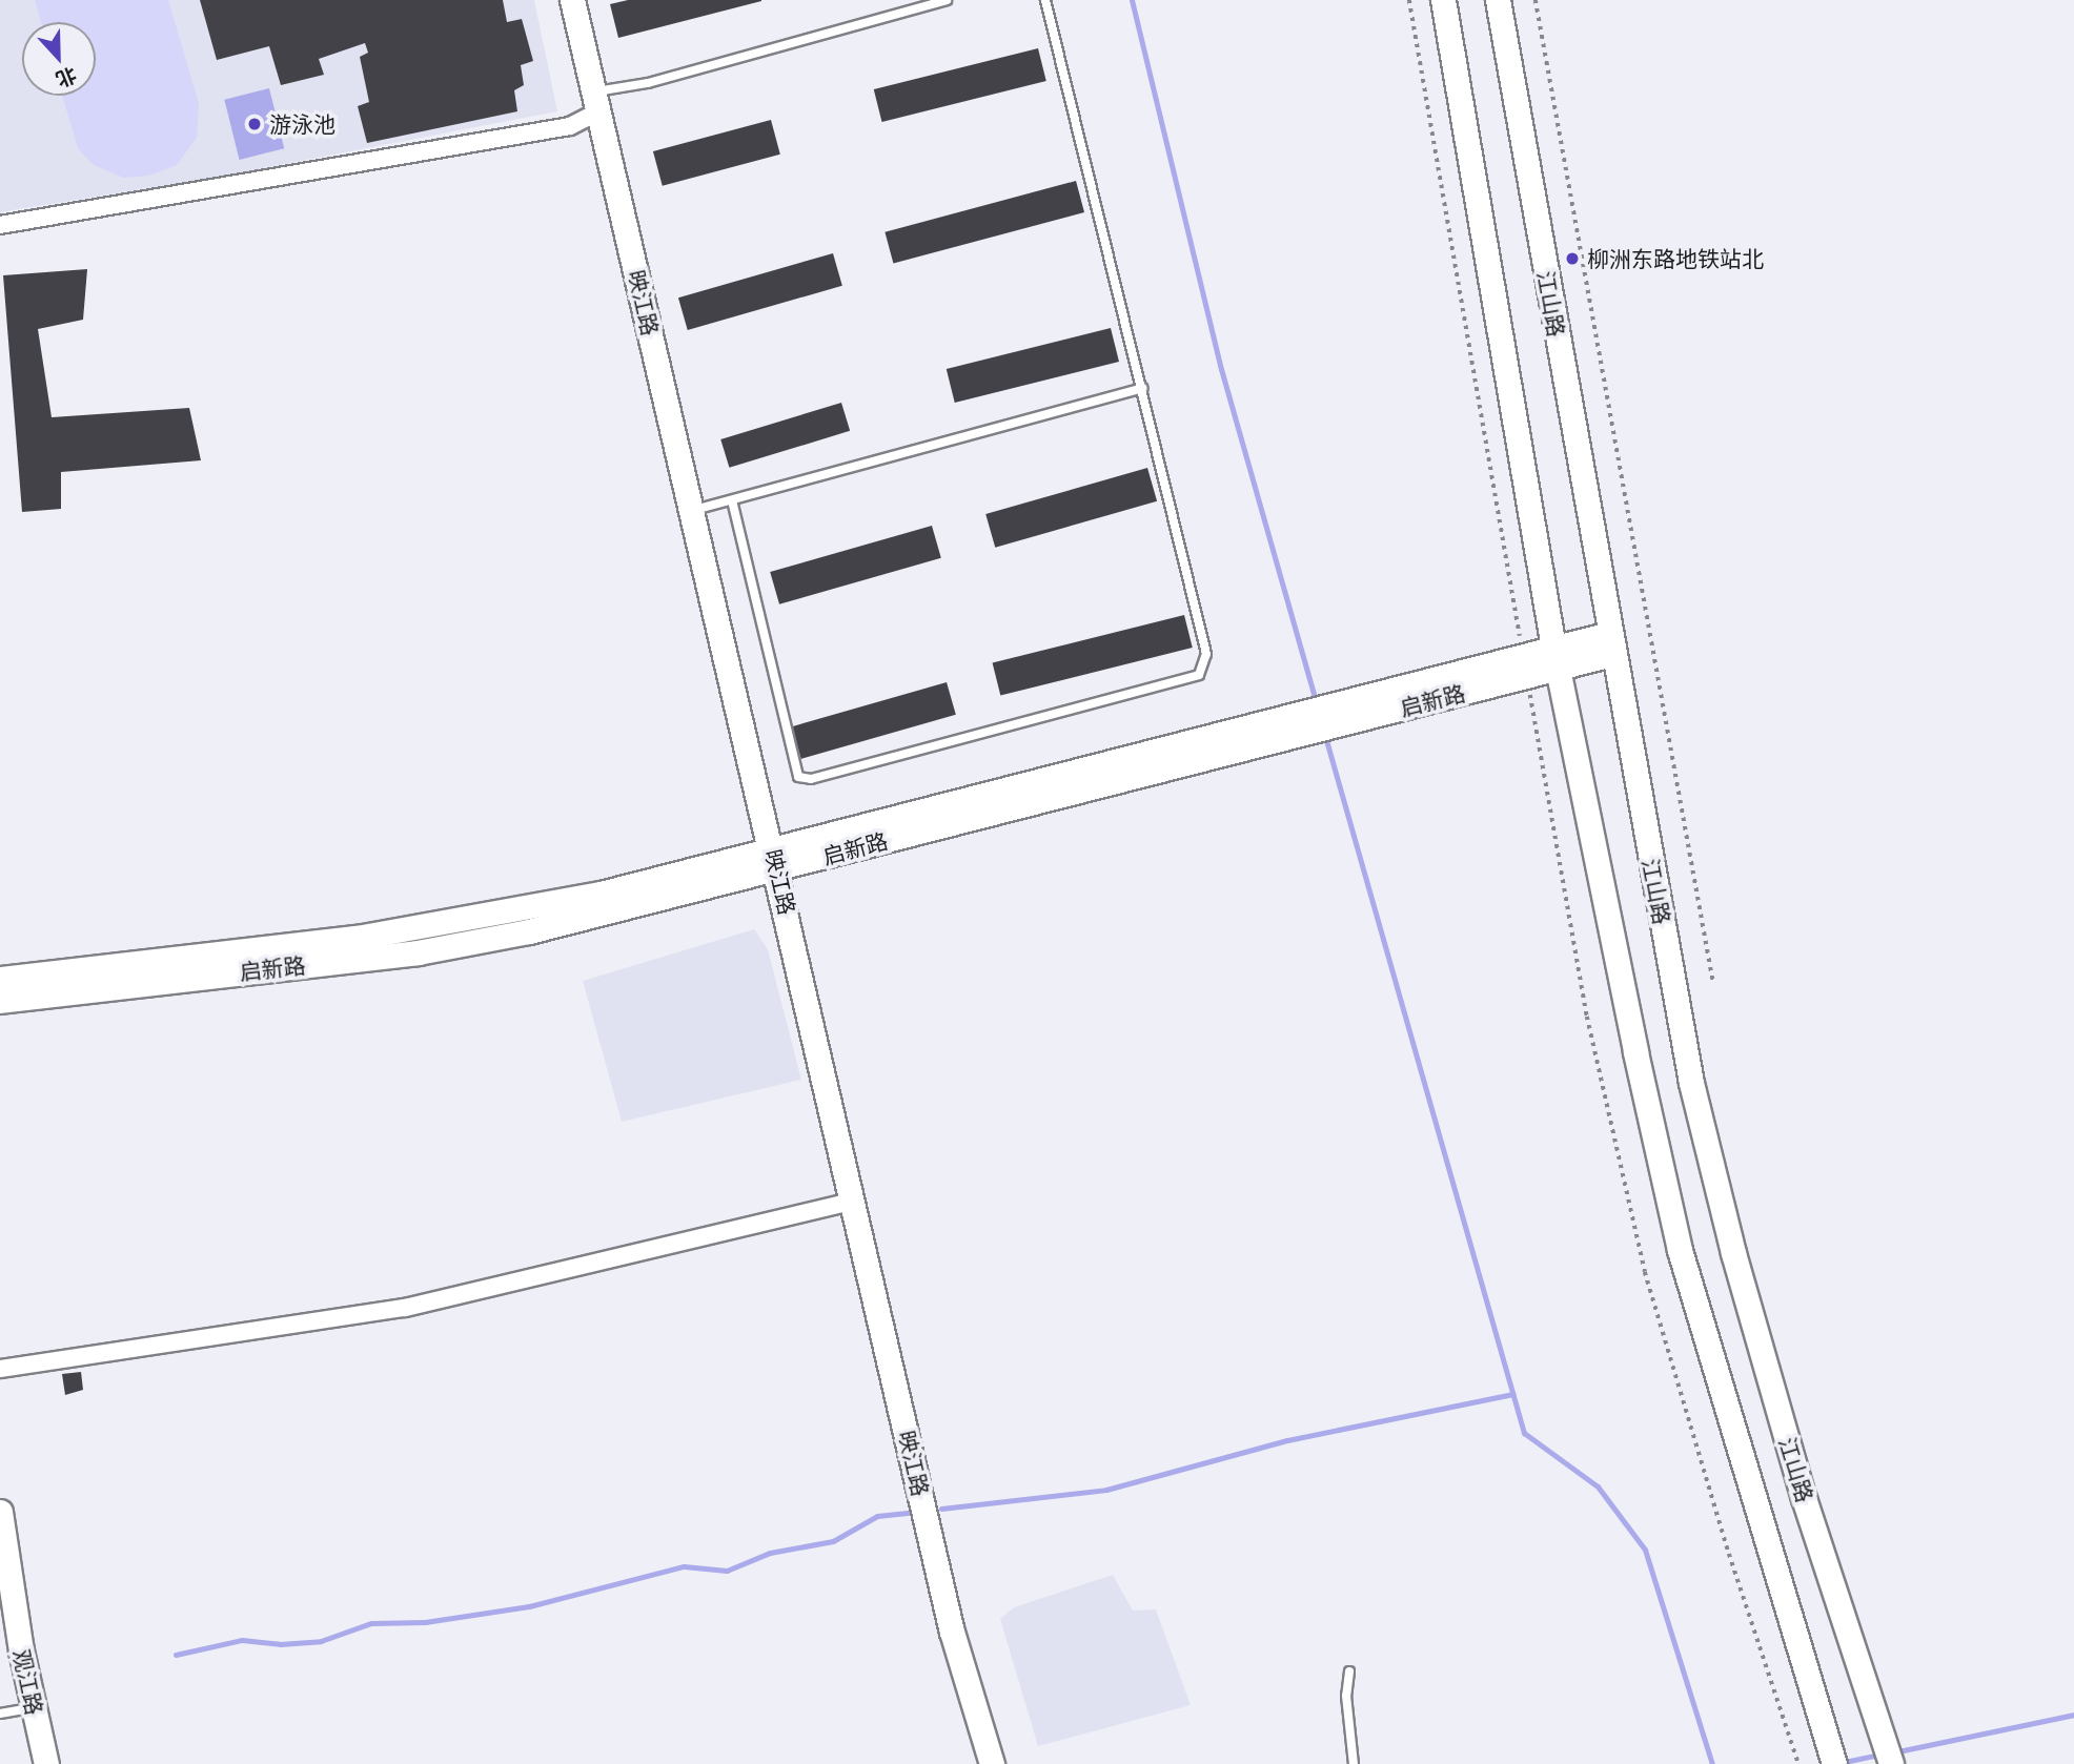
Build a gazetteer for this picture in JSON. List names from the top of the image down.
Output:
{
  "streets": {
    "street": [
      "映江路",
      "江山路",
      "启新路",
      "观江路"
    ]
  },
  "crossings": [
    ["映江路", "启新路"],
    ["江山路", "启新路"]
  ],
  "places": ["游泳池", "柳洲东路地铁站北"],
  "north": "bottom"
}
